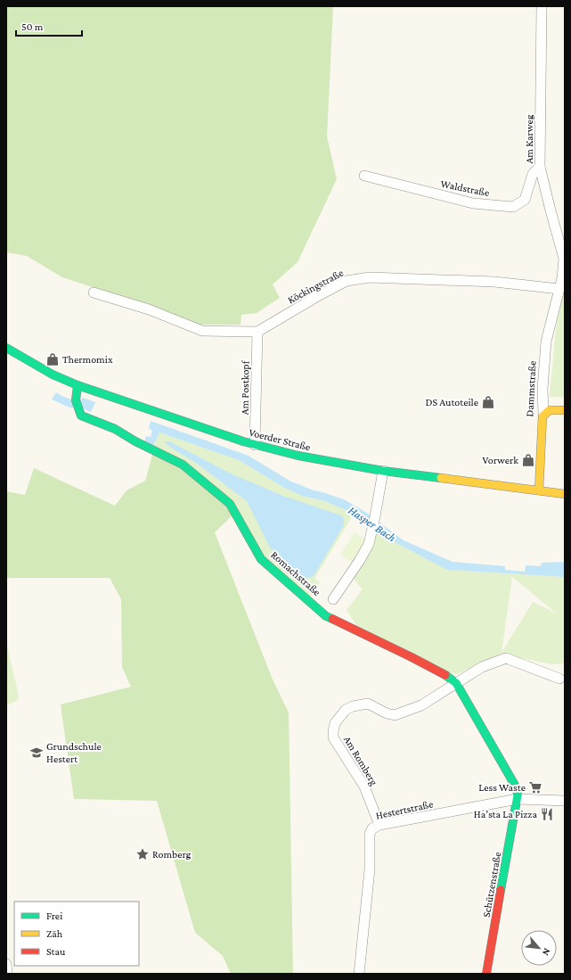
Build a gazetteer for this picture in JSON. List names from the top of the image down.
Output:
{
  "streets": {
    "street": [
      "Am Karweg",
      "Waldstraße",
      "Köckingstraße",
      "Am Postkopf",
      "Dammstraße",
      "Voerder Straße",
      "Romachstraße",
      "Am Romberg",
      "Hestertstraße",
      "Schützenstraße"
    ]
  },
  "crossings": [
    ["Am Karweg", "Waldstraße"],
    ["Am Karweg", "Köckingstraße"],
    ["Am Karweg", "Dammstraße"],
    ["Köckingstraße", "Am Postkopf"],
    ["Köckingstraße", "Dammstraße"],
    ["Am Postkopf", "Voerder Straße"],
    ["Dammstraße", "Voerder Straße"],
    ["Voerder Straße", "Romachstraße"],
    ["Romachstraße", "Am Romberg"],
    ["Romachstraße", "Hestertstraße"],
    ["Romachstraße", "Schützenstraße"],
    ["Am Romberg", "Hestertstraße"],
    ["Hestertstraße", "Schützenstraße"]
  ],
  "water": ["Hasper Bach"],
  "places": {
    "shop": ["Thermomix", "DS Autoteile", "Vorwerk"],
    "school or university": ["Grundschule Hestert"],
    "supermarket": ["Less Waste"],
    "restaurant": ["Ha’sta La Pizza"],
    "place": ["Romberg"]
  },
  "legend": ["Frei", "Zäh", "Stau"],
  "scale_bar": "50 m",
  "north": "bottom right"
}
